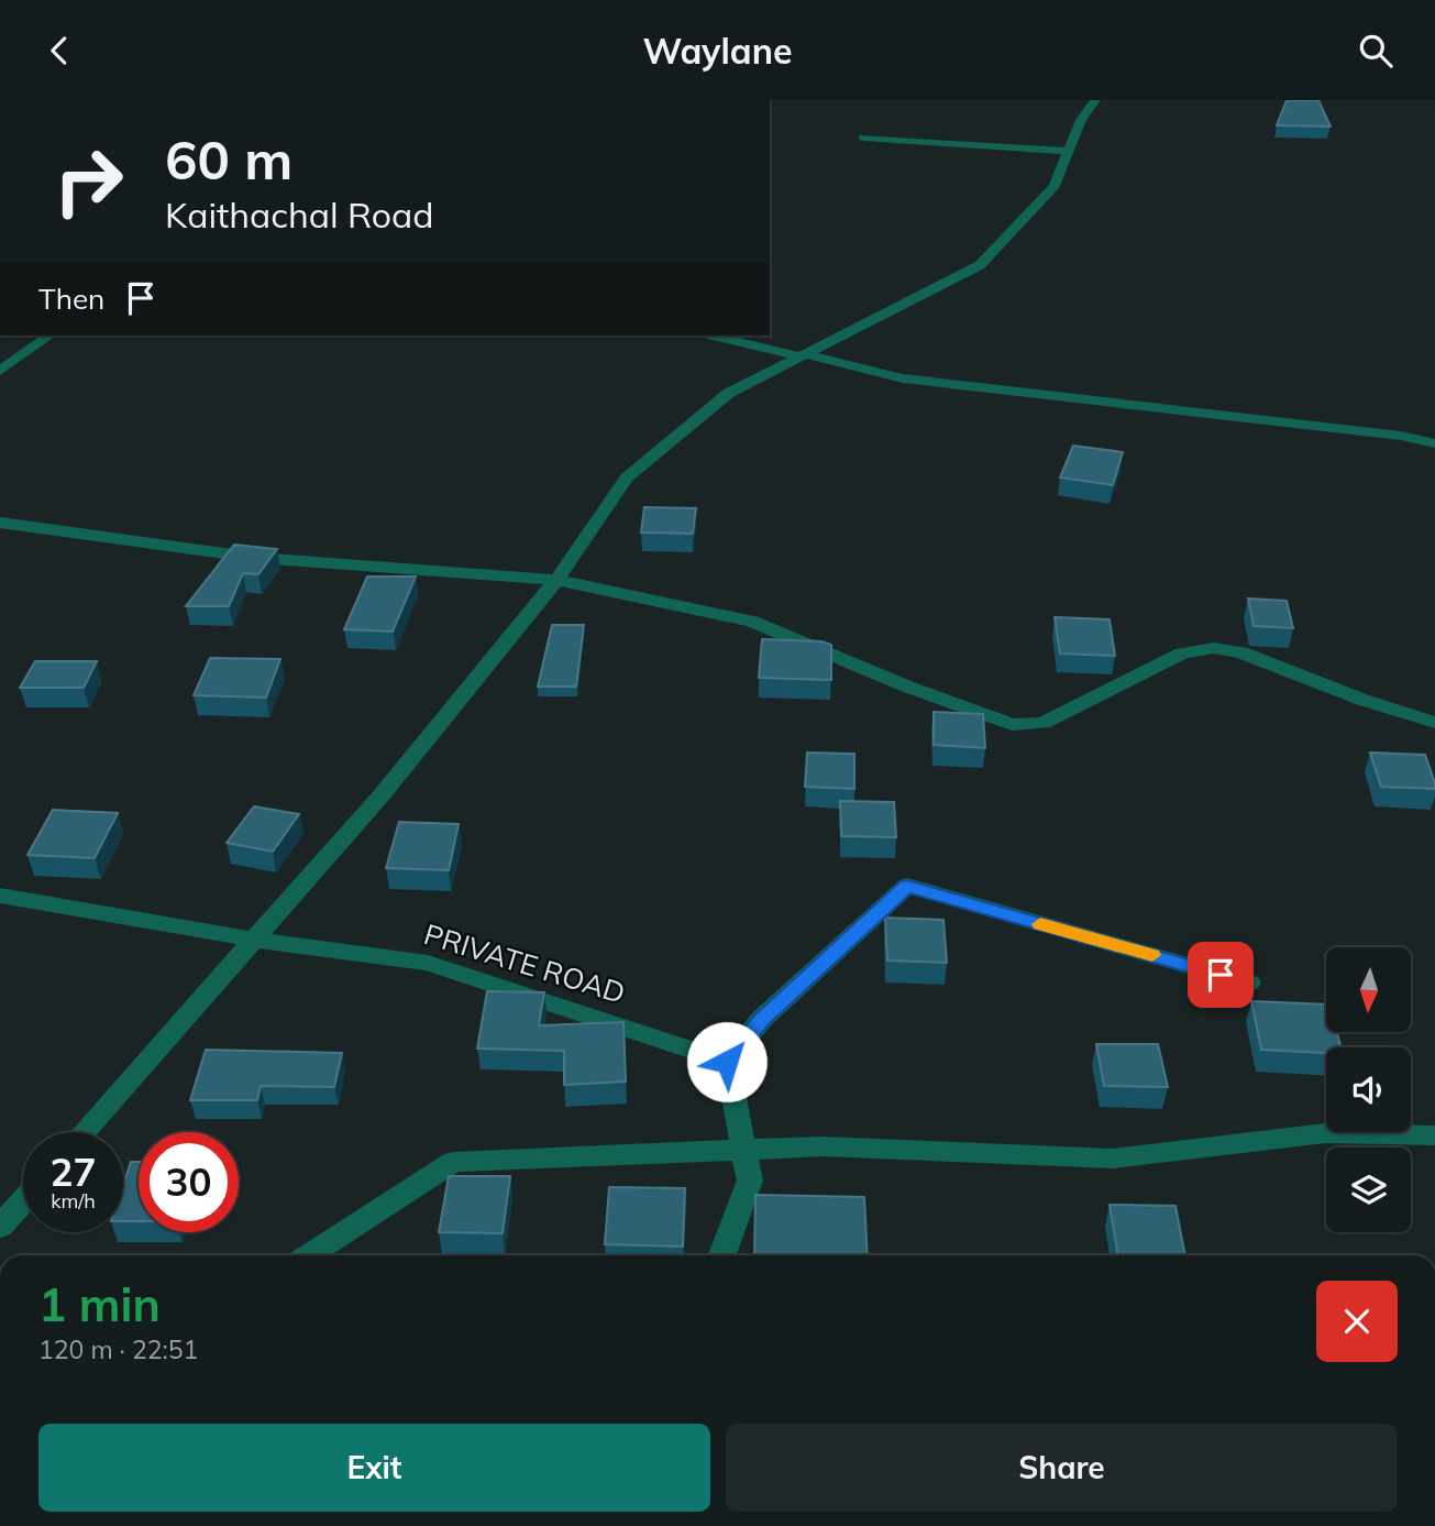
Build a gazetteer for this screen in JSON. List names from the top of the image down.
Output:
{
  "streets": {
    "street": ["PRIVATE ROAD"]
  },
  "north": "bottom",
  "page": {
    "header": "Waylane",
    "turn": ["60 m", "Kaithachal Road"],
    "then": "Then",
    "speed": "27 km/h",
    "limit": "30",
    "heading": ["1 min", "120 m · 22:51"],
    "buttons": ["Exit", "Share"]
  }
}
